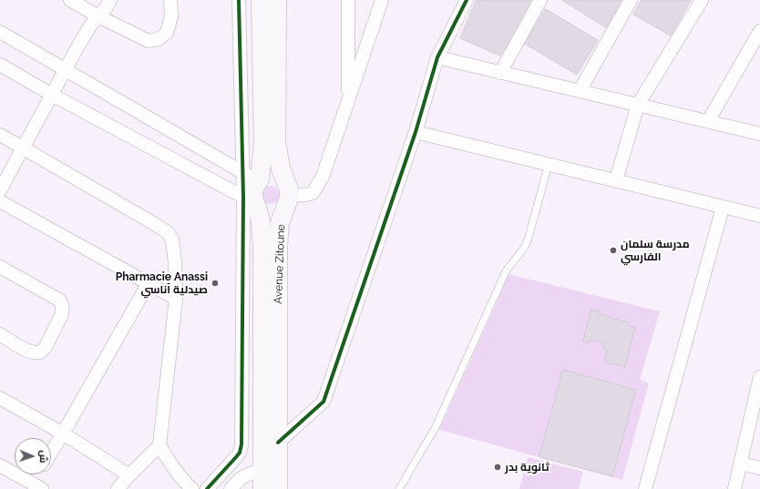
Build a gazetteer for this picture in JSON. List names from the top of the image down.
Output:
{
  "streets": {
    "main road": ["Avenue Zitoune"]
  },
  "places": ["مدرسة سلمان الفارسي", "Pharmacie Anassi صيدلية آناسي", "ثانوية بدر"],
  "north": "right"
}
